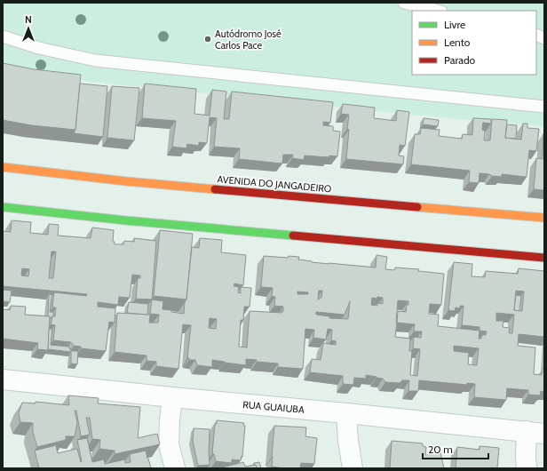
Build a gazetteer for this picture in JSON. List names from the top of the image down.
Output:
{
  "streets": {
    "street": ["AVENIDA DO JANGADEIRO", "RUA GUAIUBA"]
  },
  "places": ["Autódromo José Carlos Pace"],
  "legend": ["Livre", "Lento", "Parado"],
  "scale_bar": "20 m",
  "north": "top"
}
